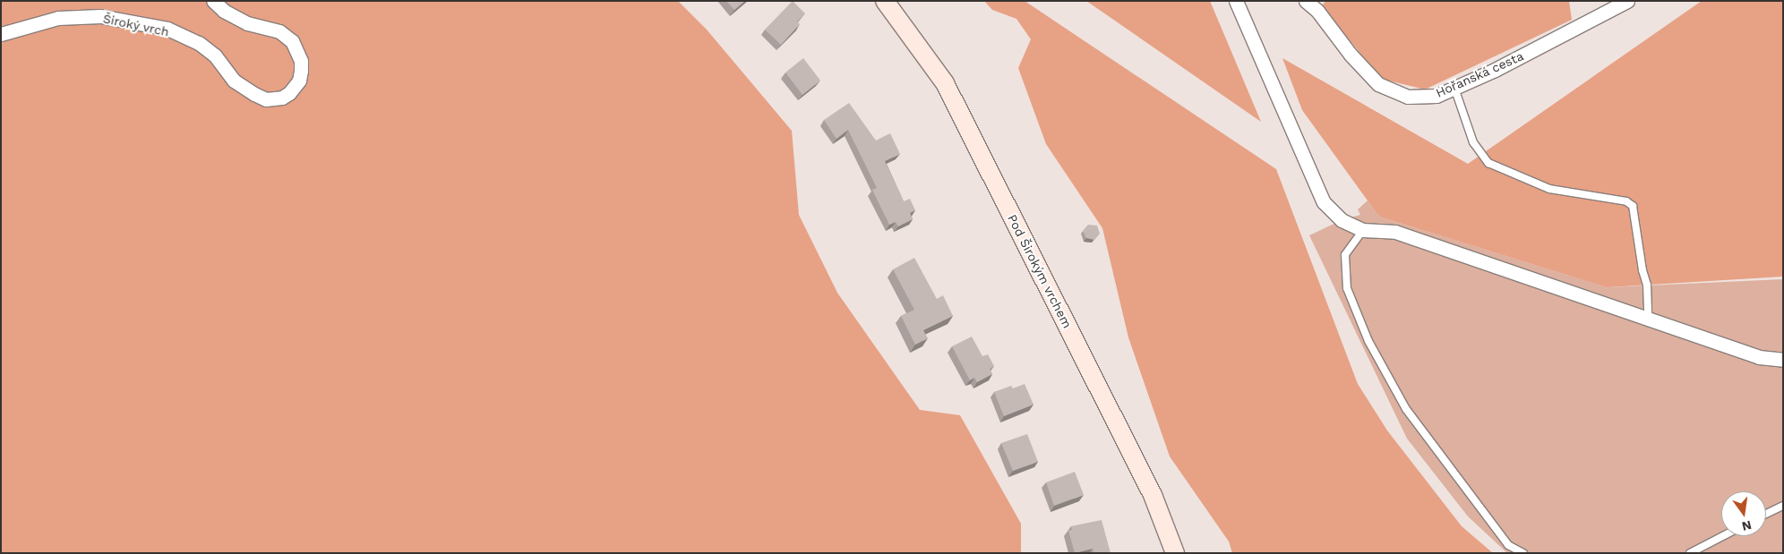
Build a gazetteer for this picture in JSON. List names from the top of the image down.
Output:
{
  "streets": {
    "street": ["Široký vrch", "Hořanská cesta", "Pod Širokým vrchem"]
  },
  "north": "bottom"
}
